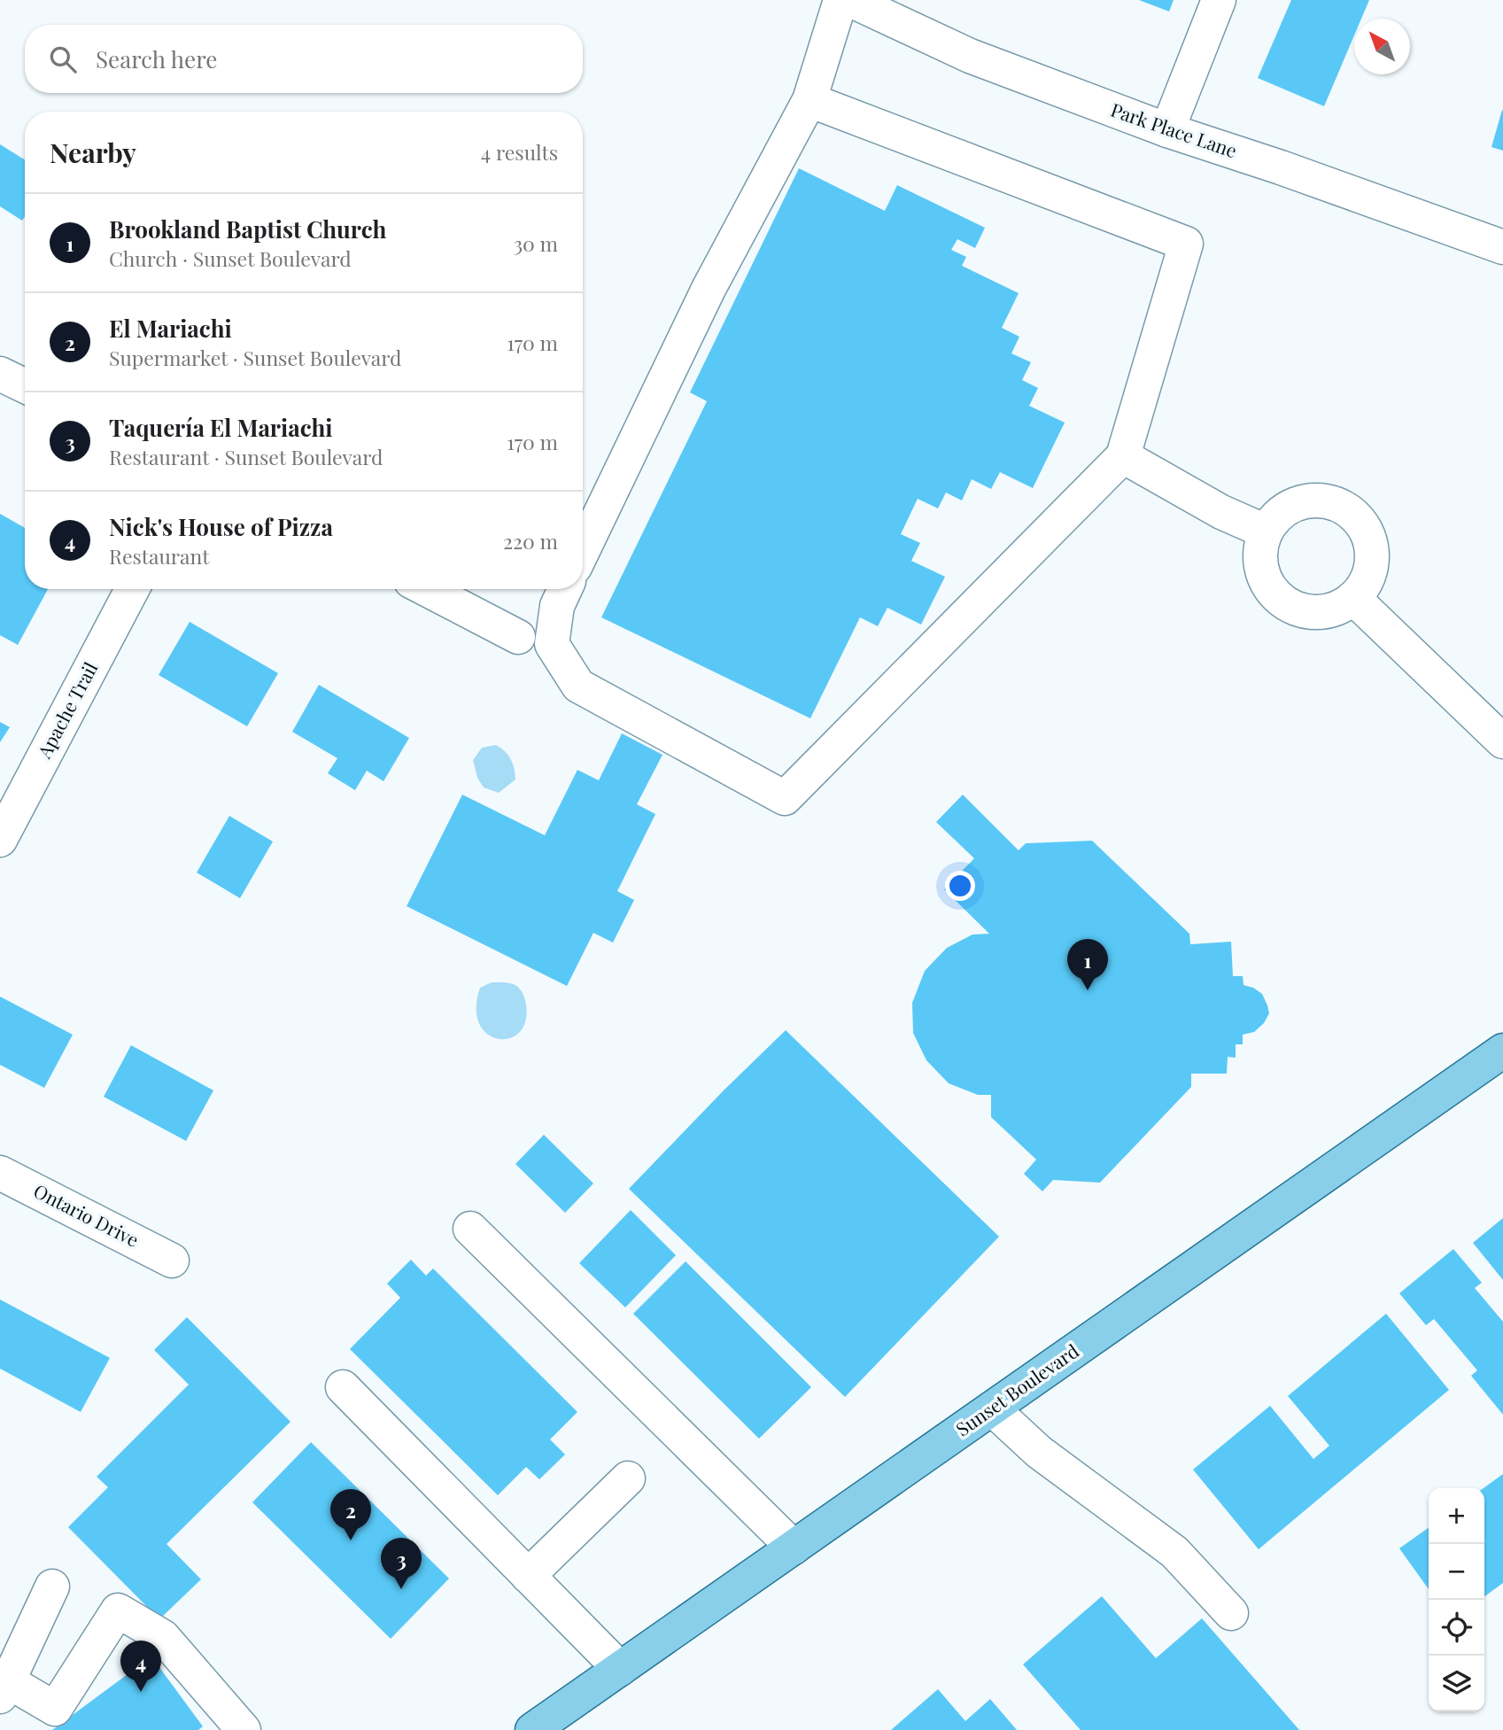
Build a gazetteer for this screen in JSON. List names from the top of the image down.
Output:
{
  "streets": {
    "main road": ["Sunset Boulevard"],
    "street": ["Park Place Lane", "Apache Trail", "Ontario Drive"]
  },
  "north": "top left",
  "page": {
    "search": "Search here",
    "heading": ["Nearby", "4 results"],
    "list": [
      {
        "mark": "1",
        "name": "Brookland Baptist Church",
        "note": "Church · Sunset Boulevard",
        "value": "30 m"
      },
      {
        "mark": "2",
        "name": "El Mariachi",
        "note": "Supermarket · Sunset Boulevard",
        "value": "170 m"
      },
      {
        "mark": "3",
        "name": "Taquería El Mariachi",
        "note": "Restaurant · Sunset Boulevard",
        "value": "170 m"
      },
      {
        "mark": "4",
        "name": "Nick's House of Pizza",
        "note": "Restaurant",
        "value": "220 m"
      }
    ],
    "pins": [
      "1",
      "2",
      "3",
      "4"
    ],
    "map_buttons": ["+", "−"]
  }
}
